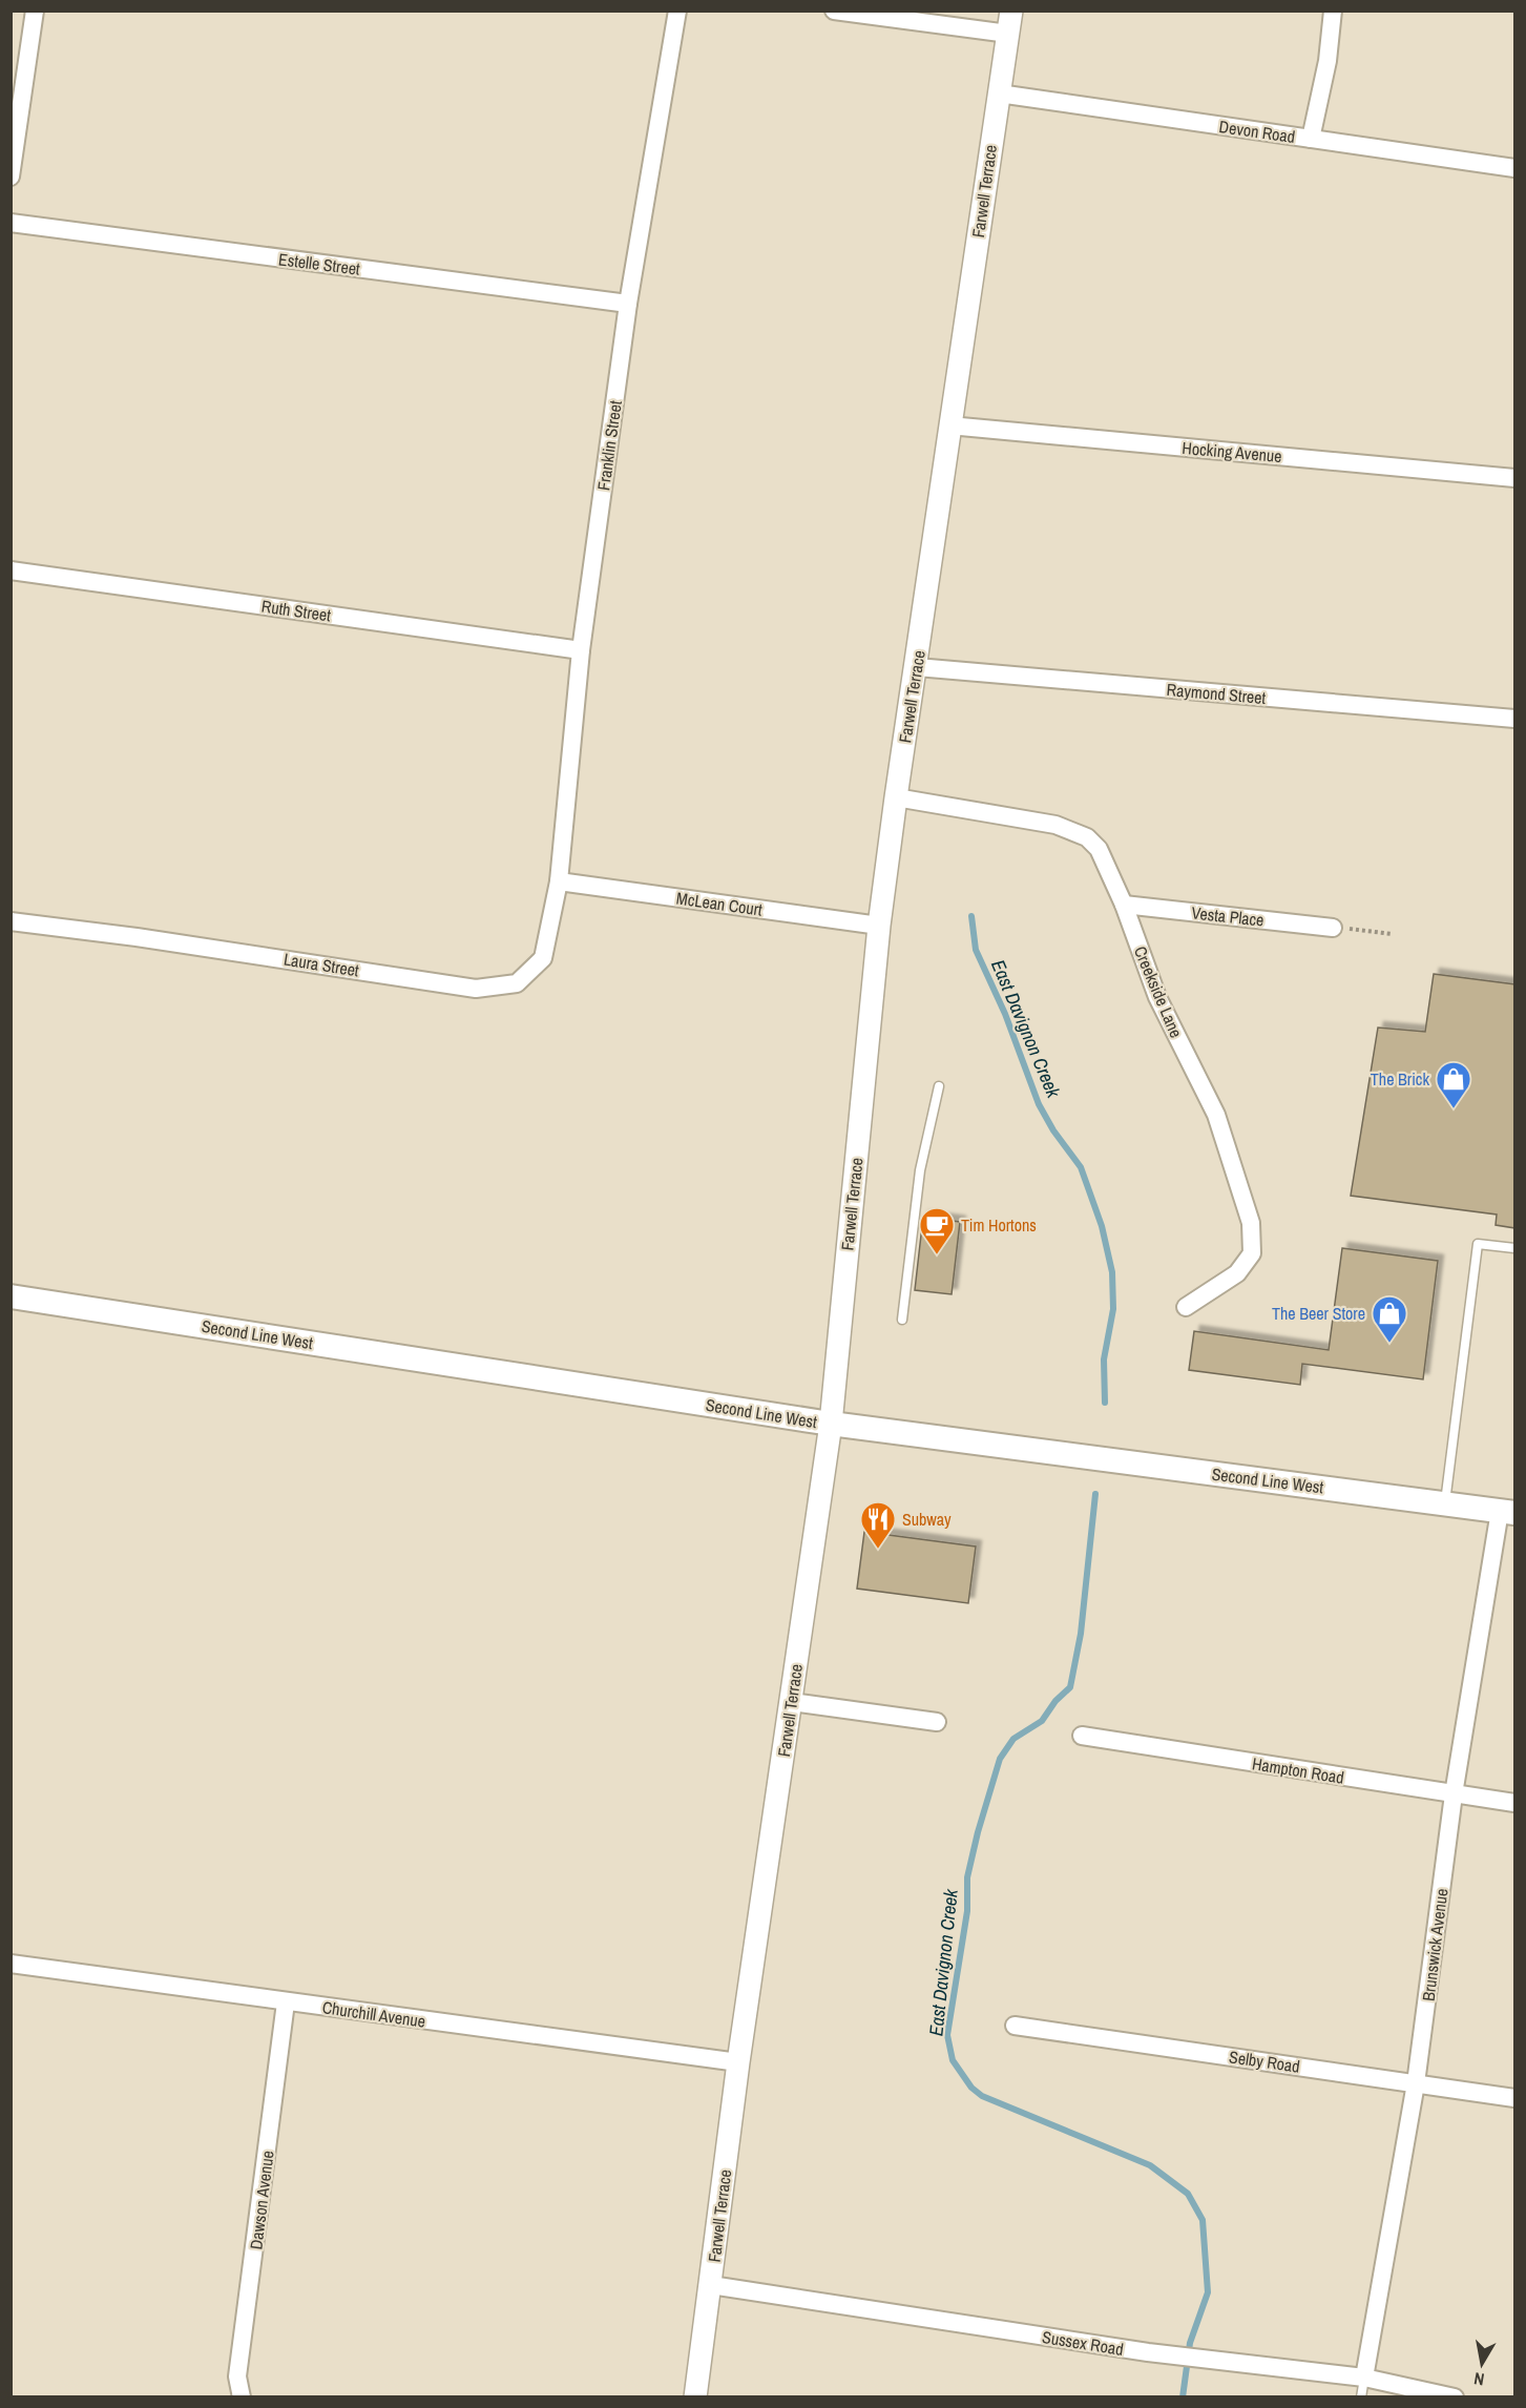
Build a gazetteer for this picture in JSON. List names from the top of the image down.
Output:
{
  "streets": {
    "main road": ["Second Line West"],
    "street": [
      "Devon Road",
      "Farwell Terrace",
      "Estelle Street",
      "Franklin Street",
      "Hocking Avenue",
      "Ruth Street",
      "Raymond Street",
      "McLean Court",
      "Vesta Place",
      "Laura Street",
      "Creekside Lane",
      "Hampton Road",
      "Brunswick Avenue",
      "Churchill Avenue",
      "Selby Road",
      "Dawson Avenue",
      "Sussex Road"
    ]
  },
  "crossings": [
    ["Devon Road", "Farwell Terrace"],
    ["Farwell Terrace", "Hocking Avenue"],
    ["Farwell Terrace", "Raymond Street"],
    ["Farwell Terrace", "McLean Court"],
    ["Farwell Terrace", "Creekside Lane"],
    ["Farwell Terrace", "Second Line West"],
    ["Farwell Terrace", "Churchill Avenue"],
    ["Farwell Terrace", "Sussex Road"],
    ["Estelle Street", "Franklin Street"],
    ["Franklin Street", "Ruth Street"],
    ["Franklin Street", "McLean Court"],
    ["Franklin Street", "Laura Street"],
    ["McLean Court", "Laura Street"],
    ["Vesta Place", "Creekside Lane"],
    ["Second Line West", "Brunswick Avenue"],
    ["Hampton Road", "Brunswick Avenue"],
    ["Brunswick Avenue", "Selby Road"],
    ["Brunswick Avenue", "Sussex Road"],
    ["Churchill Avenue", "Dawson Avenue"]
  ],
  "water": ["East Davignon Creek"],
  "places": {
    "shop": ["The Brick", "The Beer Store"],
    "cafe": ["Tim Hortons"],
    "restaurant": ["Subway"]
  },
  "north": "bottom"
}
